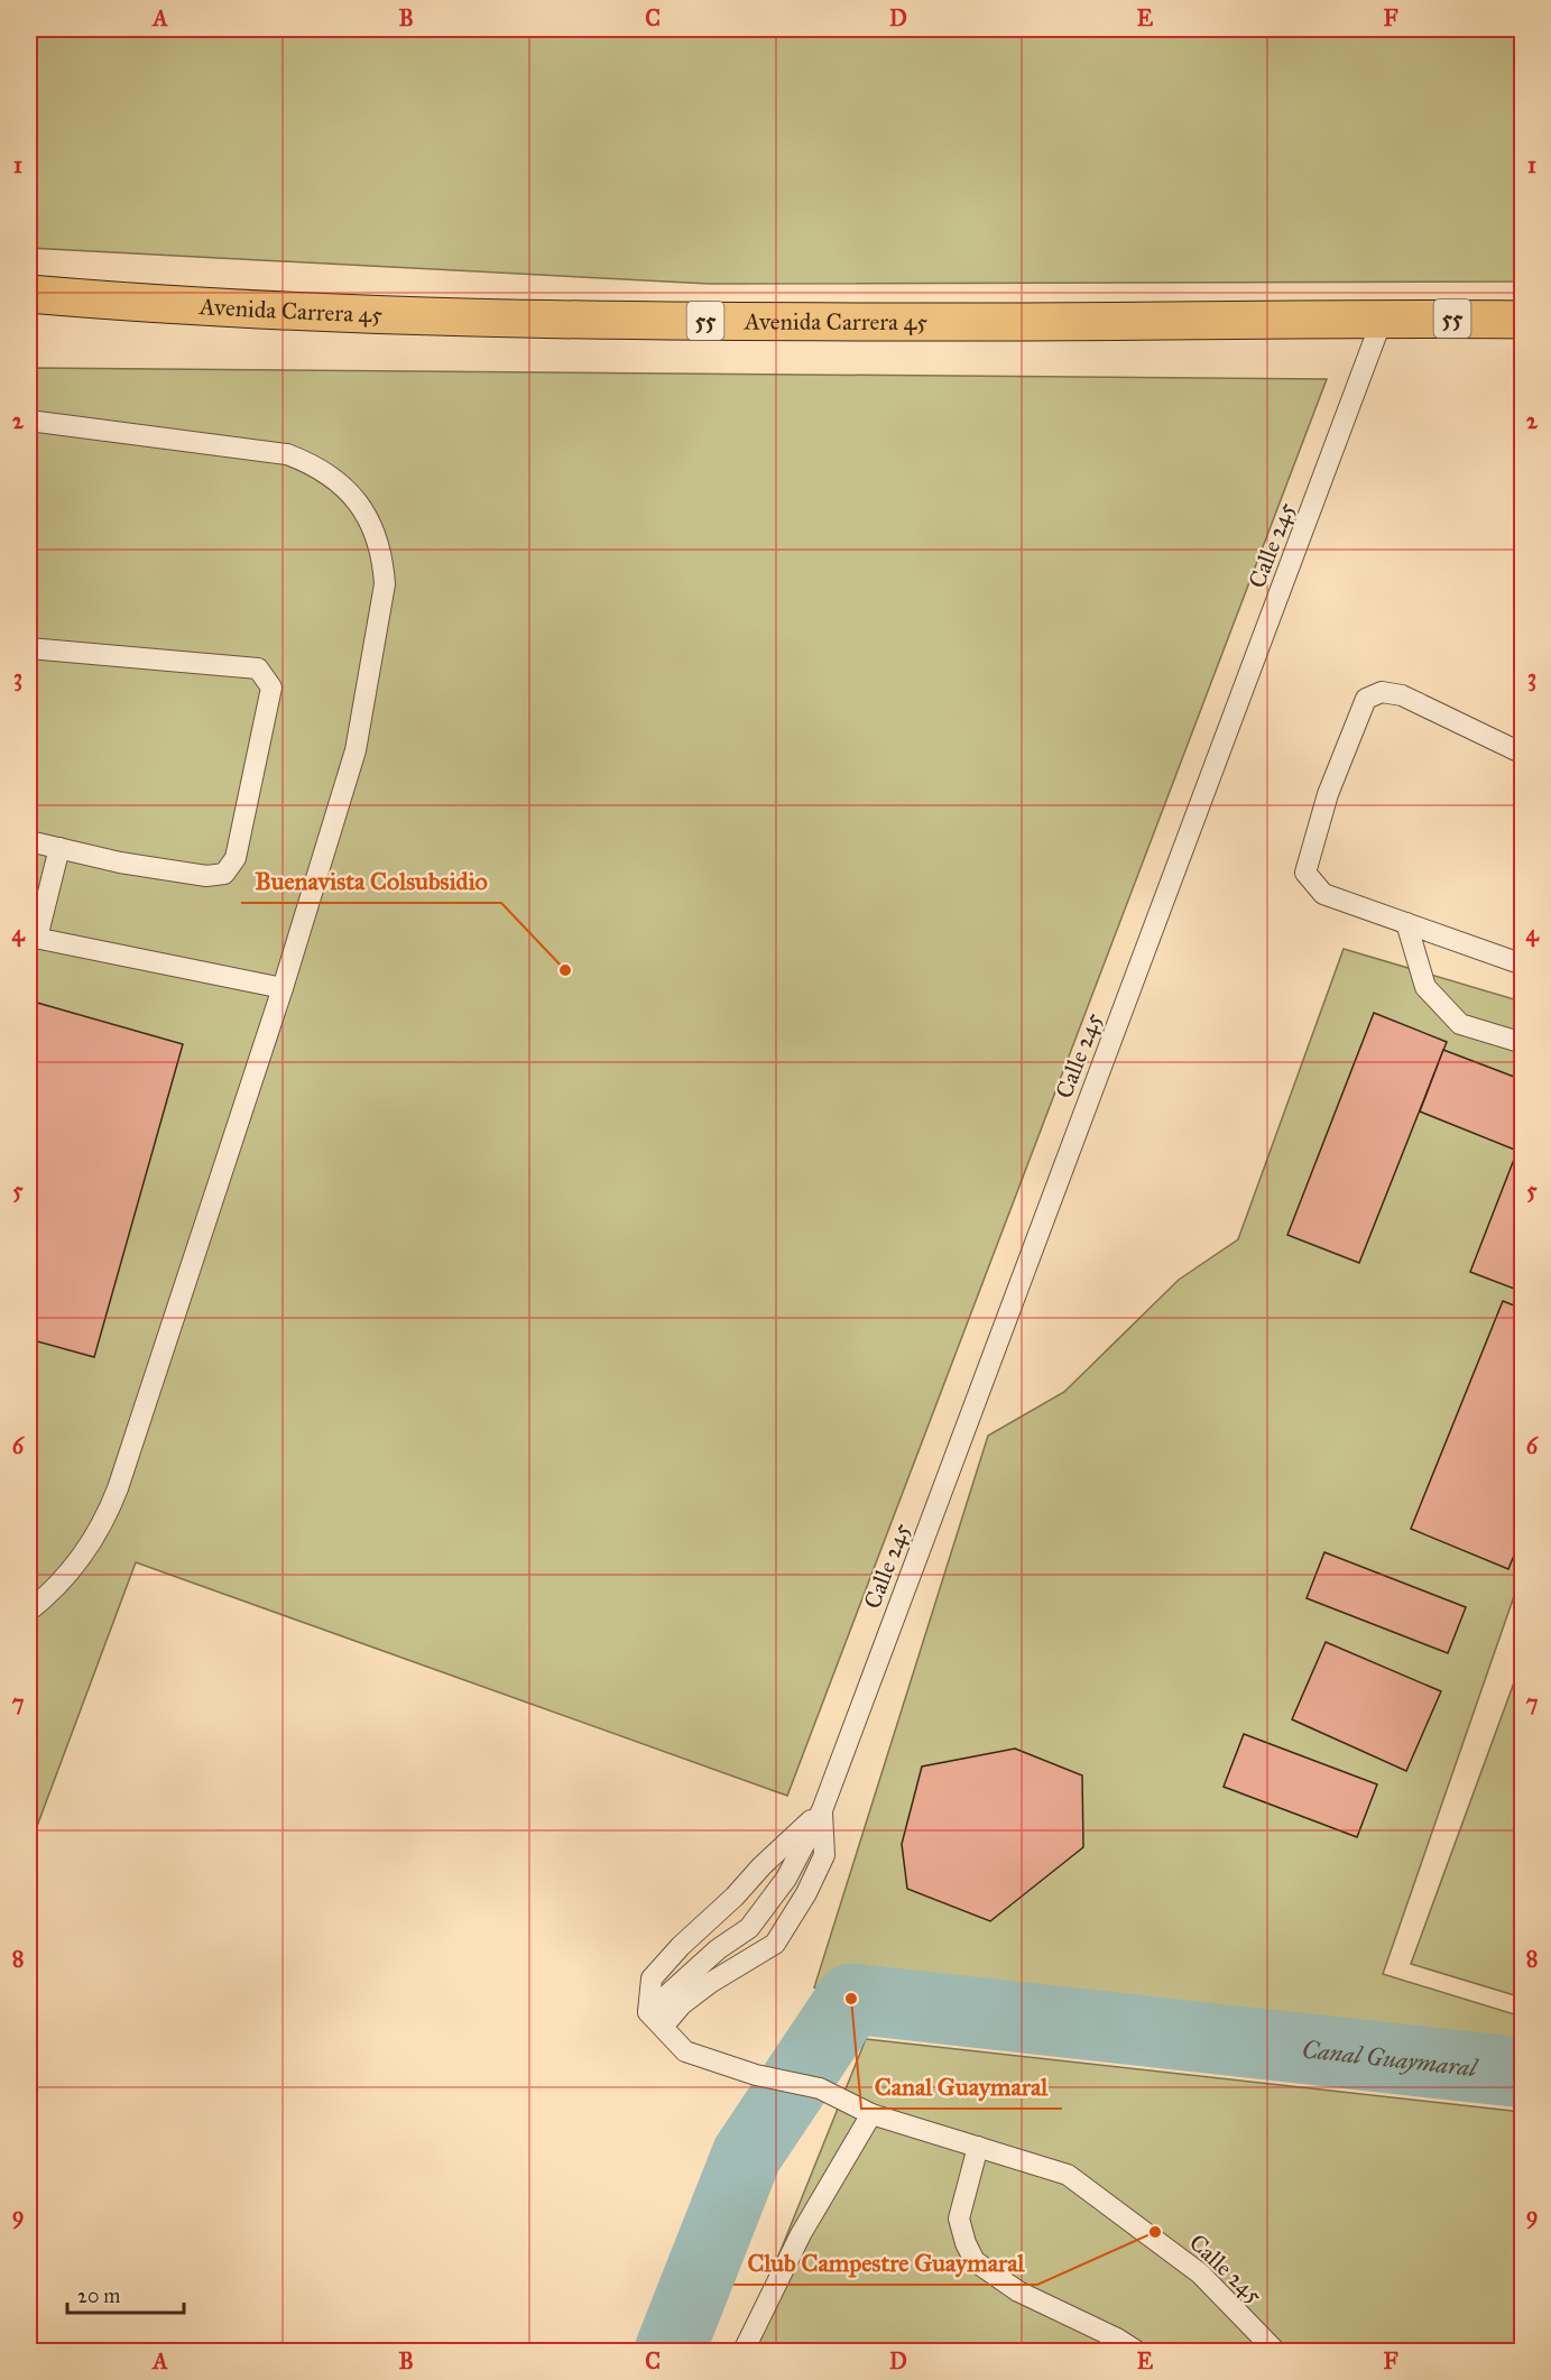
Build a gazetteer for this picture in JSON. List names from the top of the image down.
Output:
{
  "streets": {
    "highway": ["Avenida Carrera 45", "55"],
    "lane": ["Calle 245"]
  },
  "crossings": [
    ["Avenida Carrera 45", "Calle 245"]
  ],
  "water": ["Canal Guaymaral"],
  "places": ["Buenavista Colsubsidio", "Canal Guaymaral", "Club Campestre Guaymaral"],
  "scale_bar": "20 m",
  "grid": {
    "columns": [
      "A",
      "B",
      "C",
      "D",
      "E",
      "F"
    ],
    "rows": [
      "1",
      "2",
      "3",
      "4",
      "5",
      "6",
      "7",
      "8",
      "9"
    ]
  }
}
